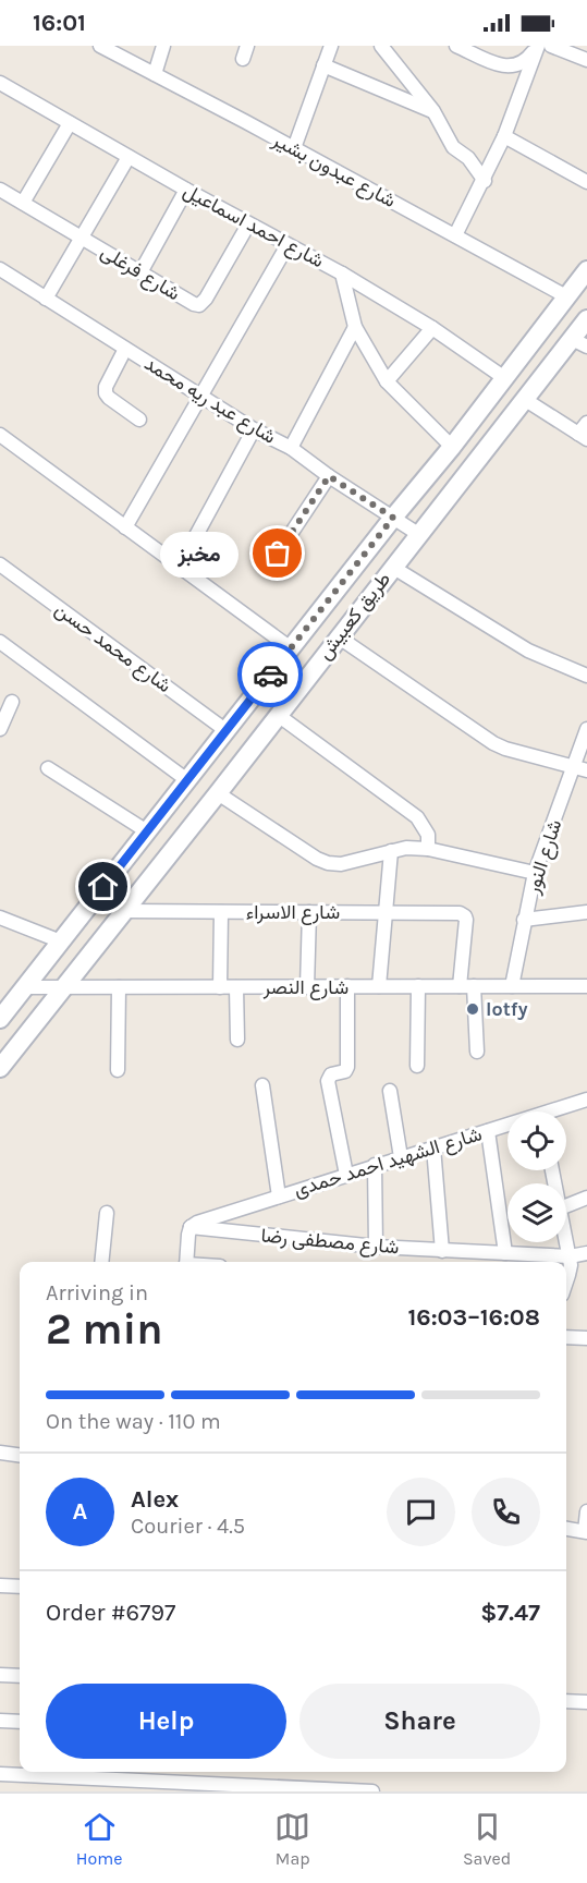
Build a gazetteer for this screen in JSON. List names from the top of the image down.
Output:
{
  "streets": {
    "street": [
      "شارع عبدون بشير",
      "شارع احمد اسماعيل",
      "شارع فرغلى",
      "شارع عبد ريه محمد",
      "طريق كعبيش",
      "شارع محمد حسن",
      "شارع النور",
      "شارع الاسراء",
      "شارع النصر",
      "شارع الشهيد احمد حمدى",
      "شارع مصطفى رضا"
    ]
  },
  "crossings": [
    ["شارع عبدون بشير", "طريق كعبيش"],
    ["شارع احمد اسماعيل", "شارع فرغلى"],
    ["شارع احمد اسماعيل", "طريق كعبيش"],
    ["شارع عبد ريه محمد", "طريق كعبيش"],
    ["طريق كعبيش", "شارع محمد حسن"],
    ["طريق كعبيش", "شارع الاسراء"],
    ["طريق كعبيش", "شارع النصر"],
    ["شارع النور", "شارع النصر"],
    ["شارع الاسراء", "شارع النصر"],
    ["شارع الشهيد احمد حمدى", "شارع مصطفى رضا"]
  ],
  "places": ["مخبز", "lotfy"],
  "page": {
    "status": "16:01",
    "bubble": "مخبز",
    "heading": ["2 min", "Arriving in", "16:03–16:08"],
    "panel": [
      "Alex",
      "Courier · 4.5",
      "Order #6797",
      "$7.47"
    ],
    "bar": "On the way · 110 m",
    "round": "A",
    "buttons": ["Help", "Share"],
    "tabs": ["Home", "Map", "Saved"]
  }
}
